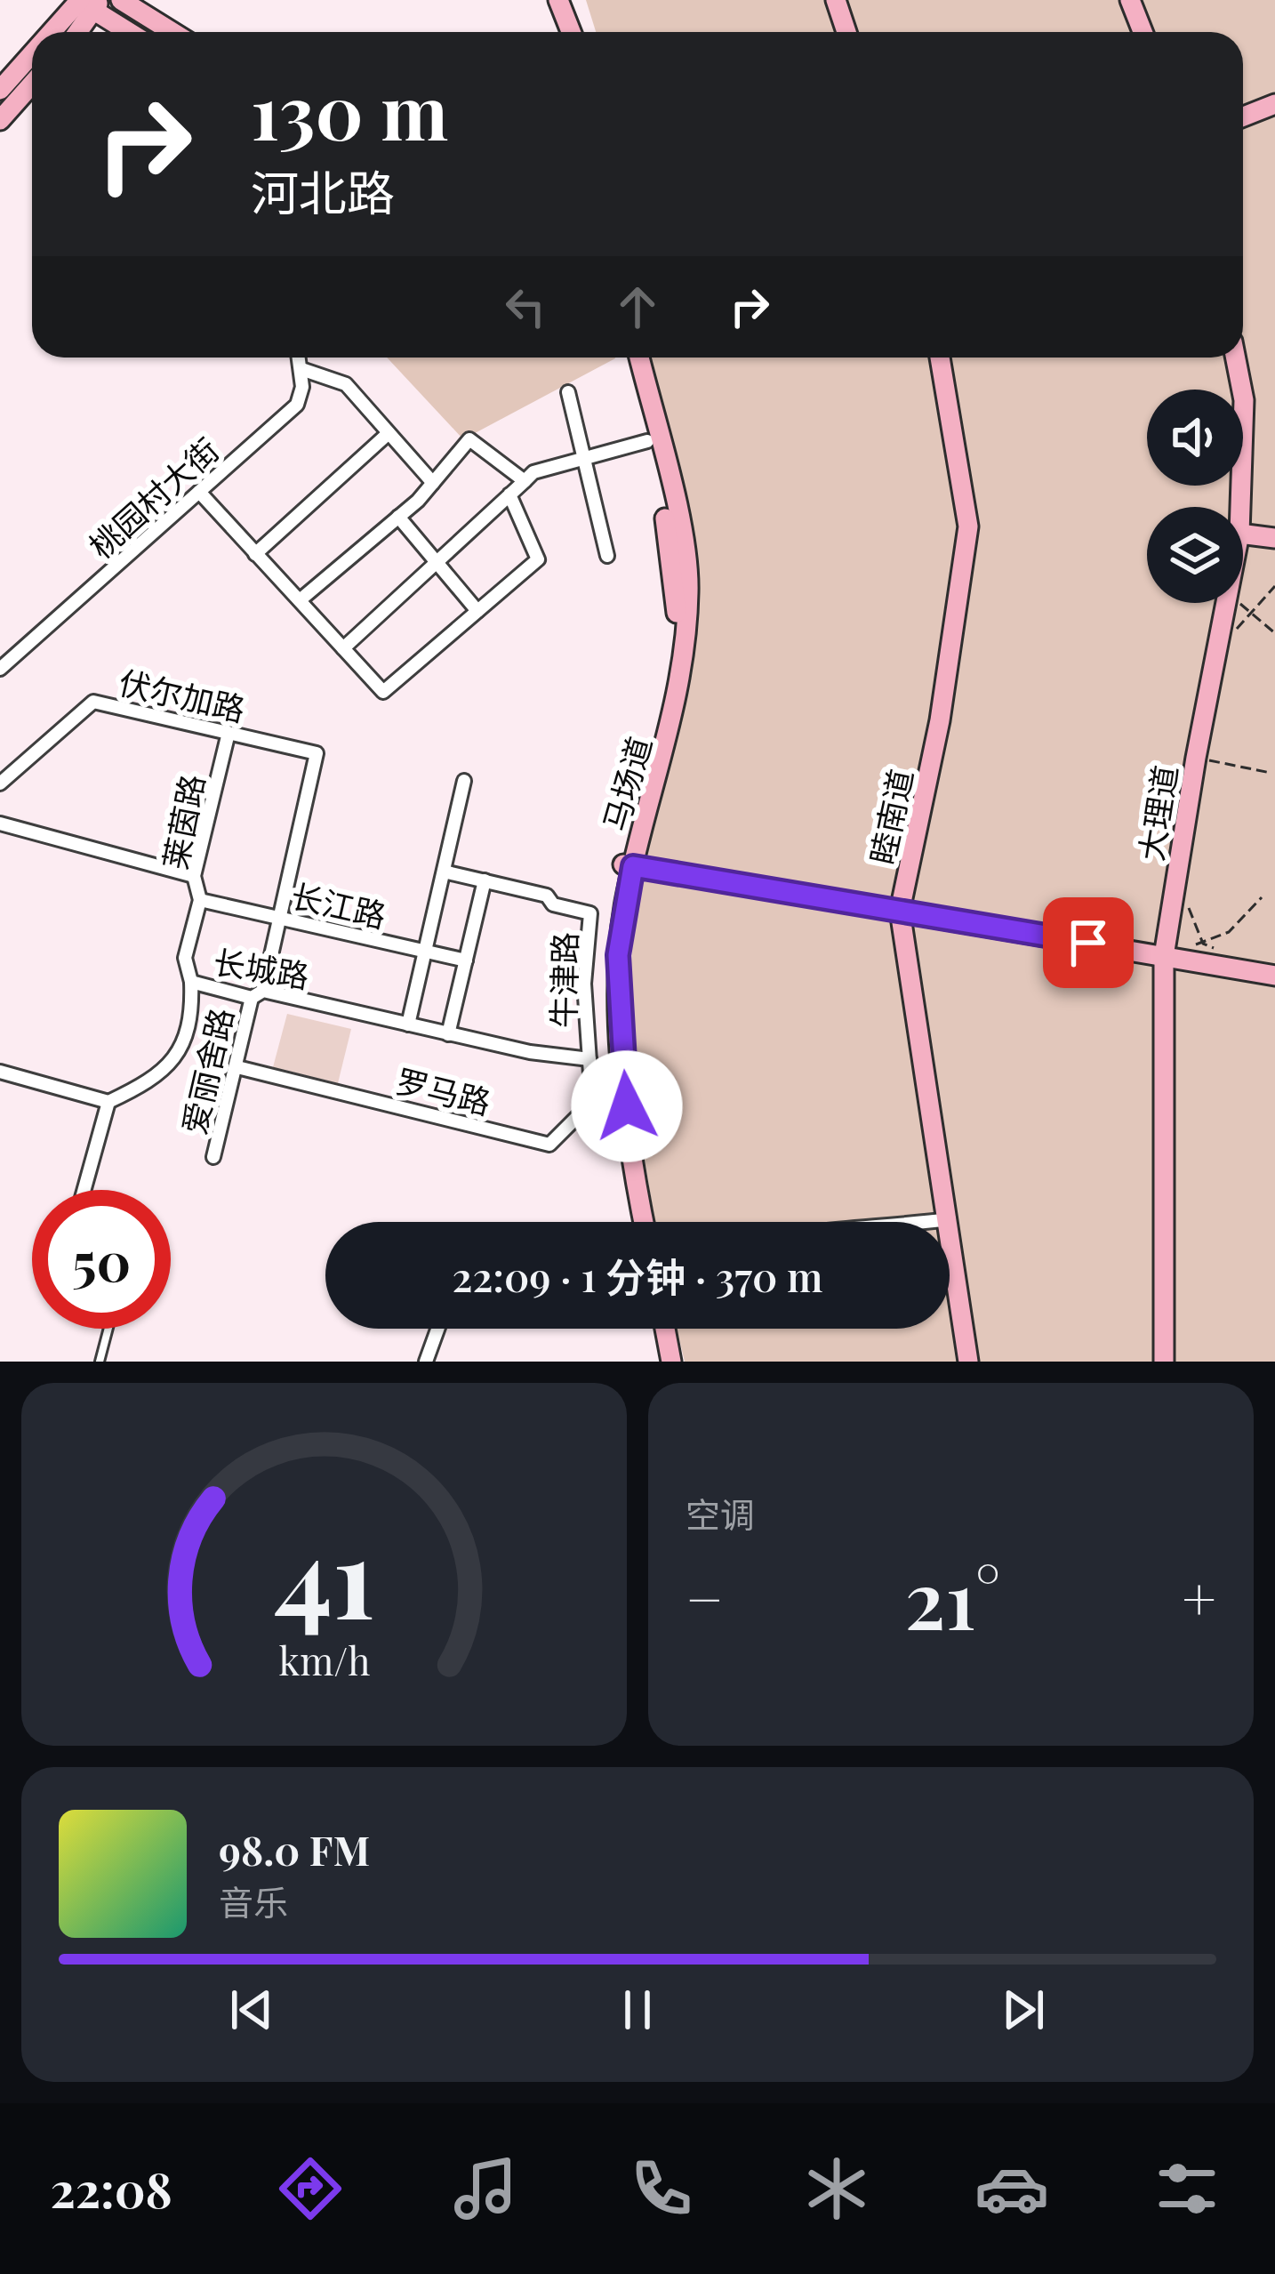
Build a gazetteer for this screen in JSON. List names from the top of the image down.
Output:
{
  "streets": {
    "street": [
      "桃园村大街",
      "伏尔加路",
      "马场道",
      "大理道",
      "睦南道",
      "莱茵路",
      "长江路",
      "长城路",
      "牛津路",
      "爱丽舍路",
      "罗马路"
    ]
  },
  "crossings": [
    ["伏尔加路", "莱茵路"],
    ["伏尔加路", "爱丽舍路"],
    ["马场道", "罗马路"],
    ["莱茵路", "长江路"],
    ["莱茵路", "长城路"],
    ["长江路", "爱丽舍路"],
    ["长城路", "牛津路"],
    ["长城路", "爱丽舍路"],
    ["牛津路", "罗马路"],
    ["爱丽舍路", "罗马路"]
  ],
  "page": {
    "turn": ["130 m", "河北路"],
    "limit": "50",
    "trip": "22:09 · 1 分钟 · 370 m",
    "tile": "空调",
    "heat": ["−", "21°", "+"],
    "song": ["98.0 FM", "音乐"],
    "tabs": "22:08",
    "gauge": ["41", "km/h"]
  }
}
